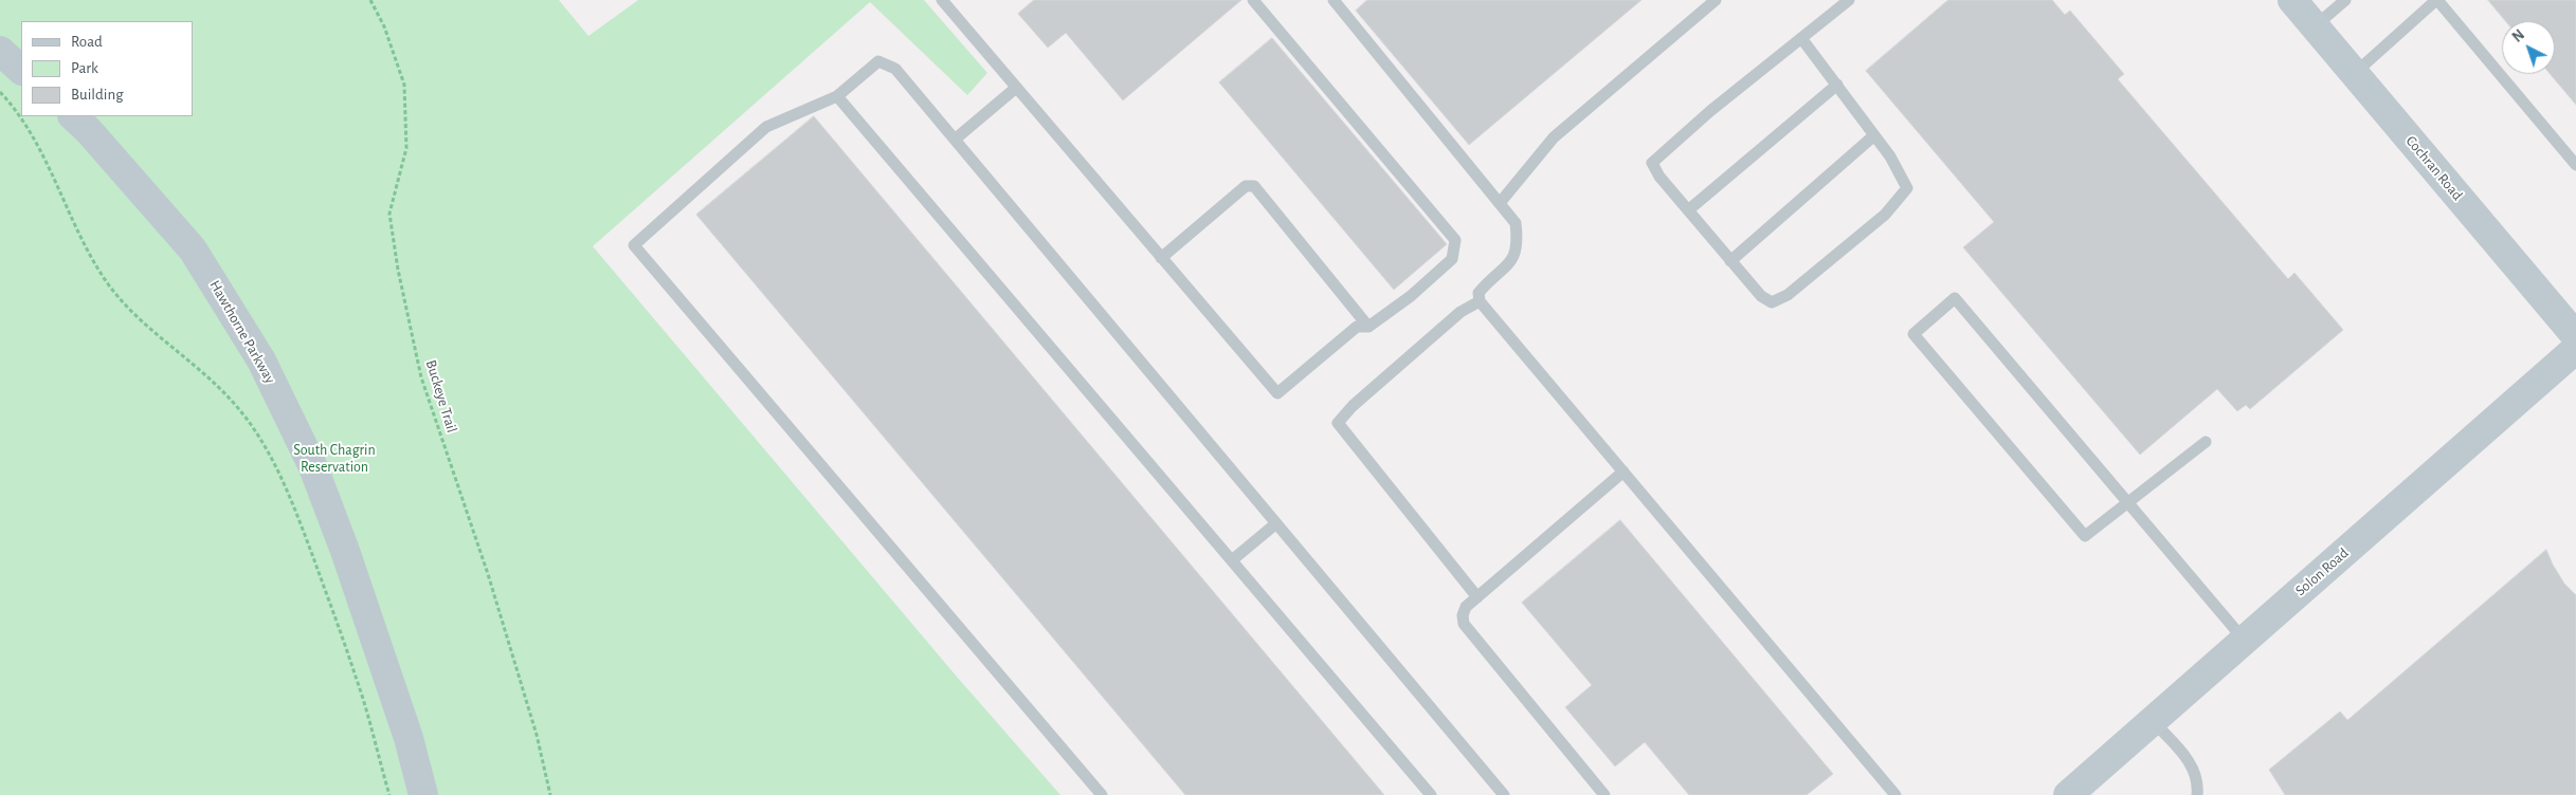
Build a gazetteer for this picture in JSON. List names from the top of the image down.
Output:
{
  "streets": {
    "street": ["Cochran Road", "Hawthorne Parkway", "Solon Road"],
    "path": ["Buckeye Trail"]
  },
  "parks": ["South Chagrin Reservation"],
  "legend": ["Road", "Park", "Building"],
  "north": "top left"
}
